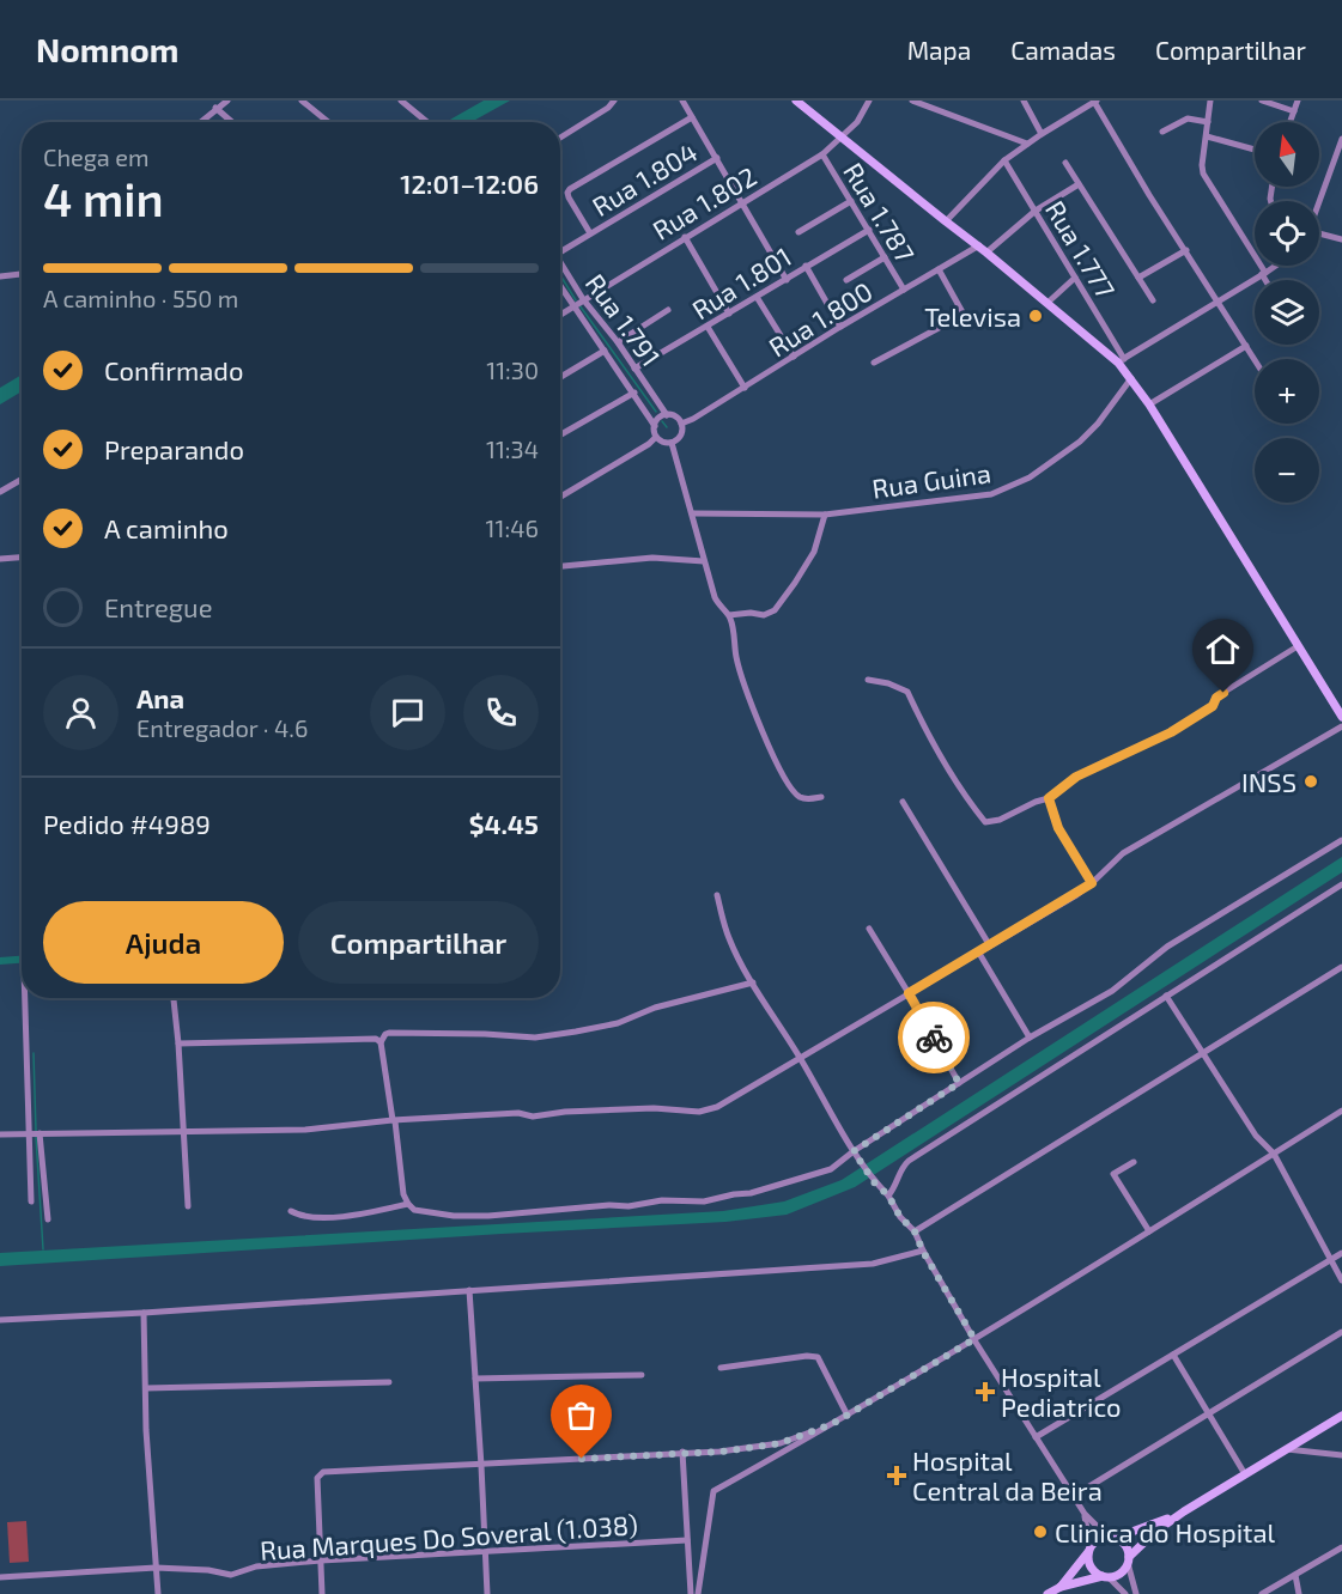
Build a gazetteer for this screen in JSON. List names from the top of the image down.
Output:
{
  "streets": {
    "street": [
      "Rua 1.804",
      "Rua 1.802",
      "Rua 1.787",
      "Rua 1.777",
      "Rua 1.801",
      "Rua 1.800",
      "Rua 1.791",
      "Rua Guina",
      "Rua Marques Do Soveral (1.038)"
    ]
  },
  "crossings": [
    ["Rua 1.802", "Rua 1.787"],
    ["Rua 1.802", "Rua 1.791"],
    ["Rua 1.787", "Rua 1.801"],
    ["Rua 1.787", "Rua 1.800"],
    ["Rua 1.801", "Rua 1.791"],
    ["Rua 1.800", "Rua 1.791"]
  ],
  "places": {
    "other": ["Televisa", "INSS", "Clinica do Hospital"],
    "health": ["Hospital Pediatrico", "Hospital Central da Beira"]
  },
  "north": "top",
  "page": {
    "header": "Nomnom",
    "nav": ["Mapa", "Camadas", "Compartilhar"],
    "map_buttons": ["+", "−"],
    "heading": ["4 min", "Chega em", "12:01–12:06"],
    "panel": [
      "Ana",
      "Entregador · 4.6",
      "Pedido #4989",
      "$4.45"
    ],
    "bar": "A caminho · 550 m",
    "list": [
      ["Confirmado", "11:30"],
      ["Preparando", "11:34"],
      ["A caminho", "11:46"],
      "Entregue"
    ],
    "buttons": ["Ajuda", "Compartilhar"]
  }
}
